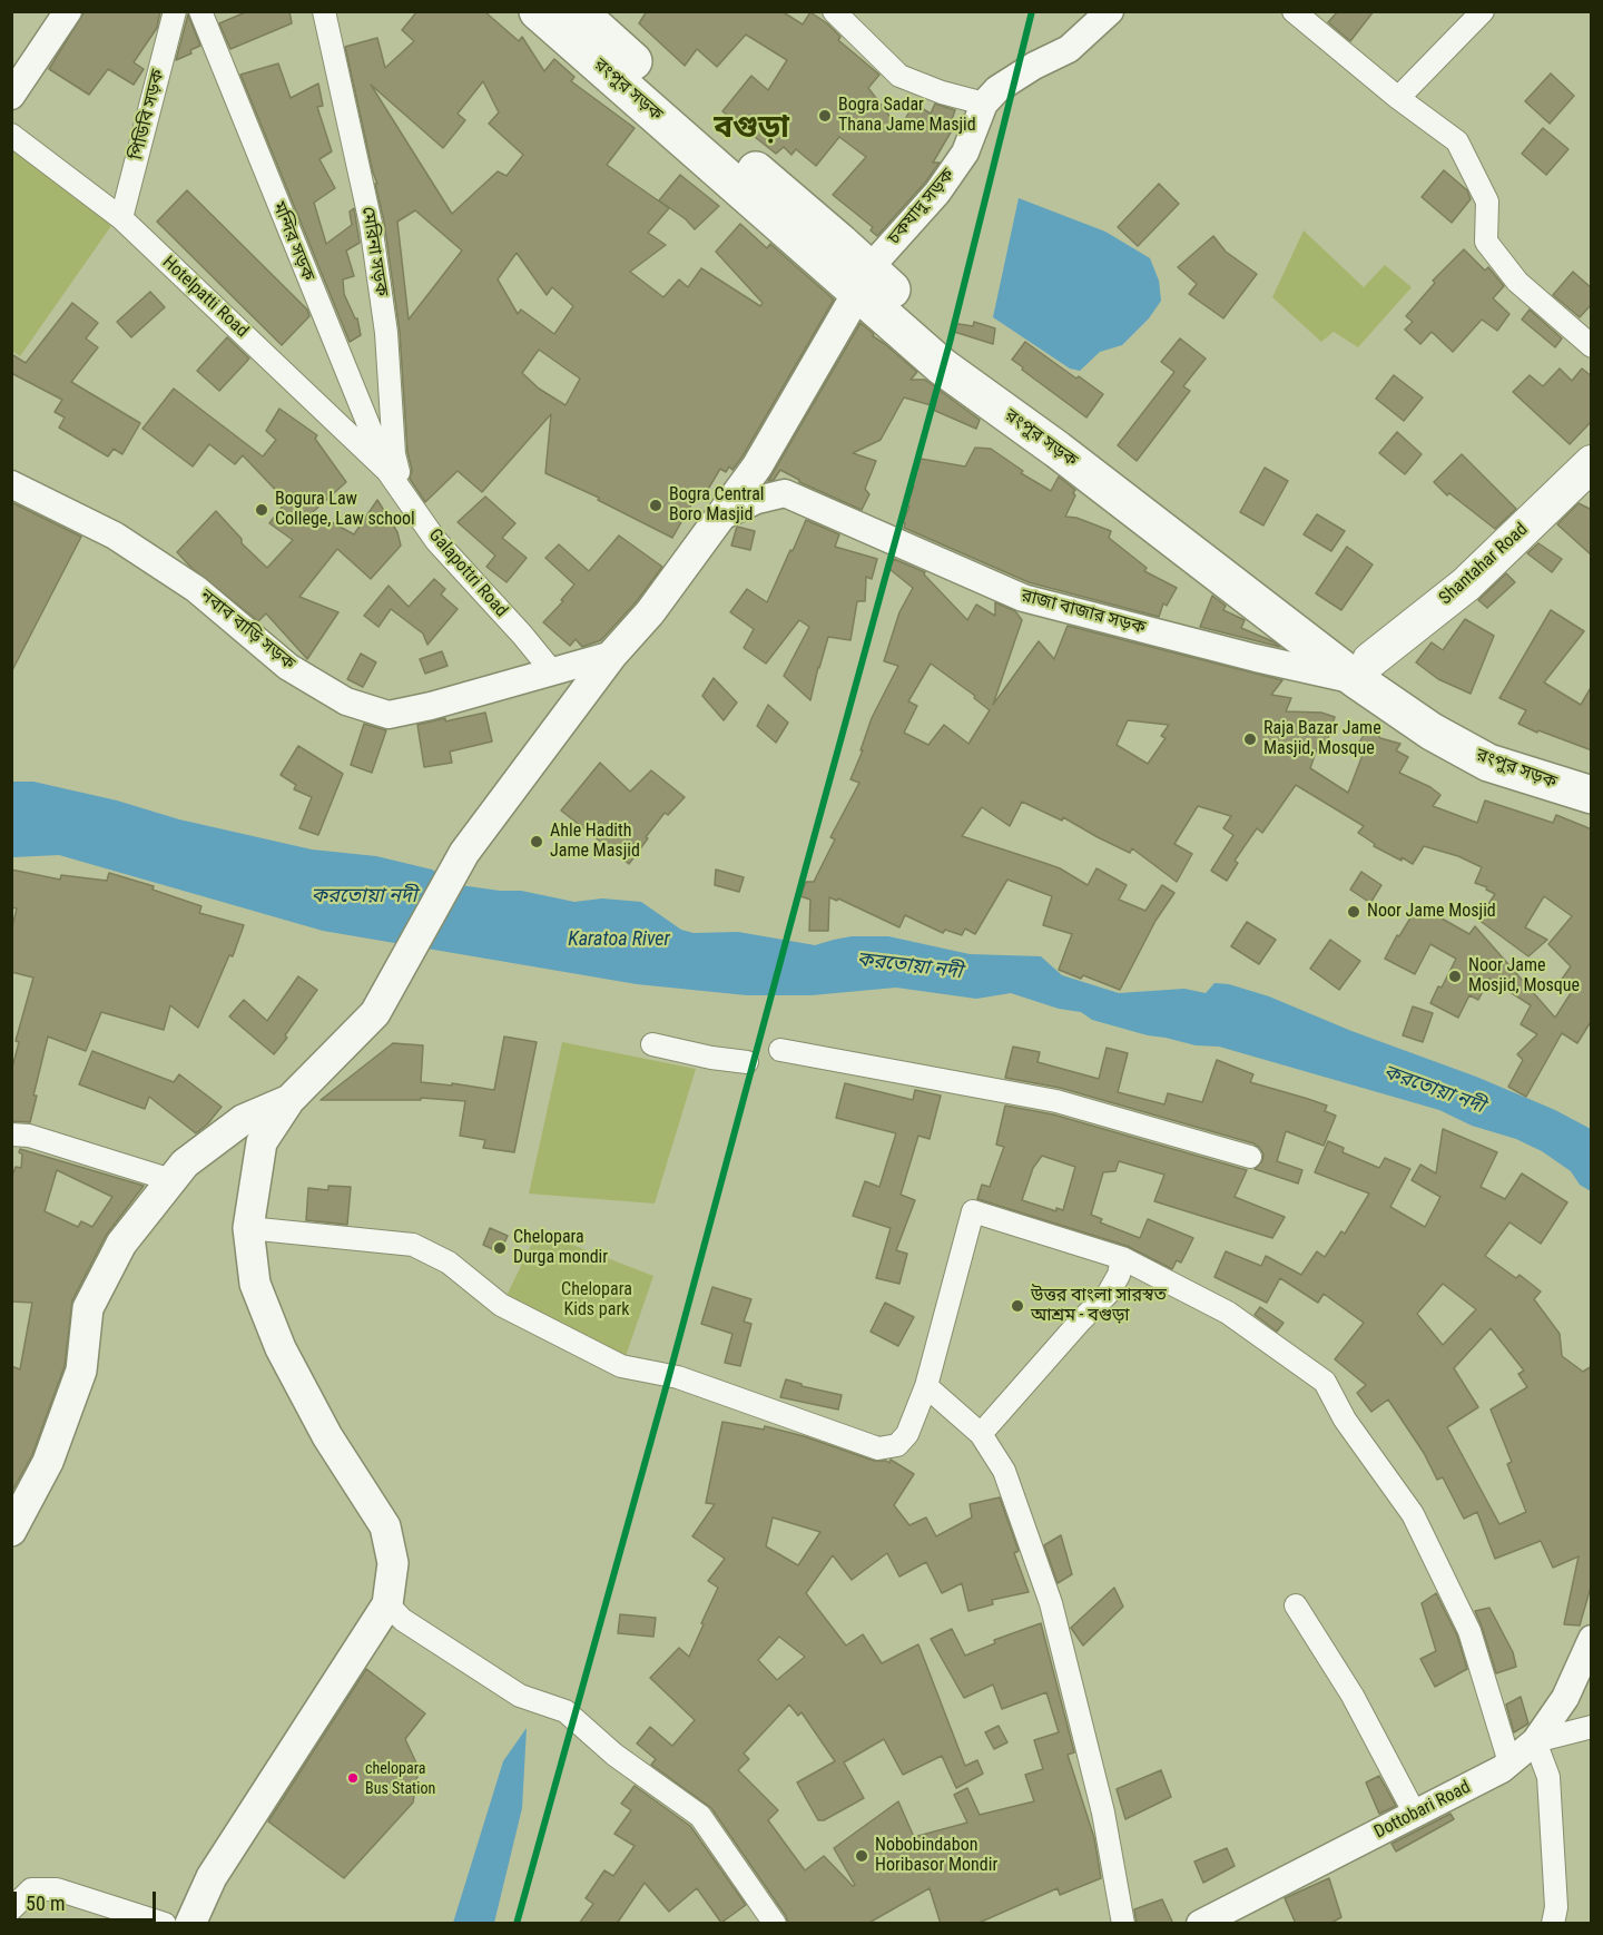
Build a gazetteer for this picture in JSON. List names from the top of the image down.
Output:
{
  "streets": {
    "highway": ["রংপুর সড়ক"],
    "main road": ["Shantahar Road"],
    "street": [
      "পিডিবি সড়ক",
      "চকযাদু সড়ক",
      "মন্দির সড়ক",
      "মেরিনা সড়ক",
      "Hotelpatti Road",
      "Galapottri Road",
      "রাজা বাজার সড়ক",
      "নবাব বাড়ি সড়ক",
      "Dottobari Road"
    ]
  },
  "crossings": [
    ["রংপুর সড়ক", "চকযাদু সড়ক"],
    ["রংপুর সড়ক", "Shantahar Road"],
    ["রংপুর সড়ক", "রাজা বাজার সড়ক"],
    ["পিডিবি সড়ক", "Hotelpatti Road"],
    ["মন্দির সড়ক", "Hotelpatti Road"],
    ["মন্দির সড়ক", "Galapottri Road"],
    ["মেরিনা সড়ক", "Galapottri Road"],
    ["Hotelpatti Road", "Galapottri Road"],
    ["Shantahar Road", "রাজা বাজার সড়ক"],
    ["Galapottri Road", "নবাব বাড়ি সড়ক"]
  ],
  "districts": ["বগুড়া"],
  "water": ["করতোয়া নদী", "Karatoa River"],
  "parks": ["Chelopara Kids park"],
  "places": [
    "Bogra Sadar Thana Jame Masjid",
    "Bogra Central Boro Masjid",
    "Bogura Law College, Law school",
    "Raja Bazar Jame Masjid, Mosque",
    "Ahle Hadith Jame Masjid",
    "Noor Jame Mosjid",
    "Noor Jame Mosjid, Mosque",
    "Chelopara Durga mondir",
    "উত্তর বাংলা সারস্বত আশ্রম - বগুড়া",
    "chelopara Bus Station",
    "Nobobindabon Horibasor Mondir"
  ],
  "scale_bar": "50 m"
}
